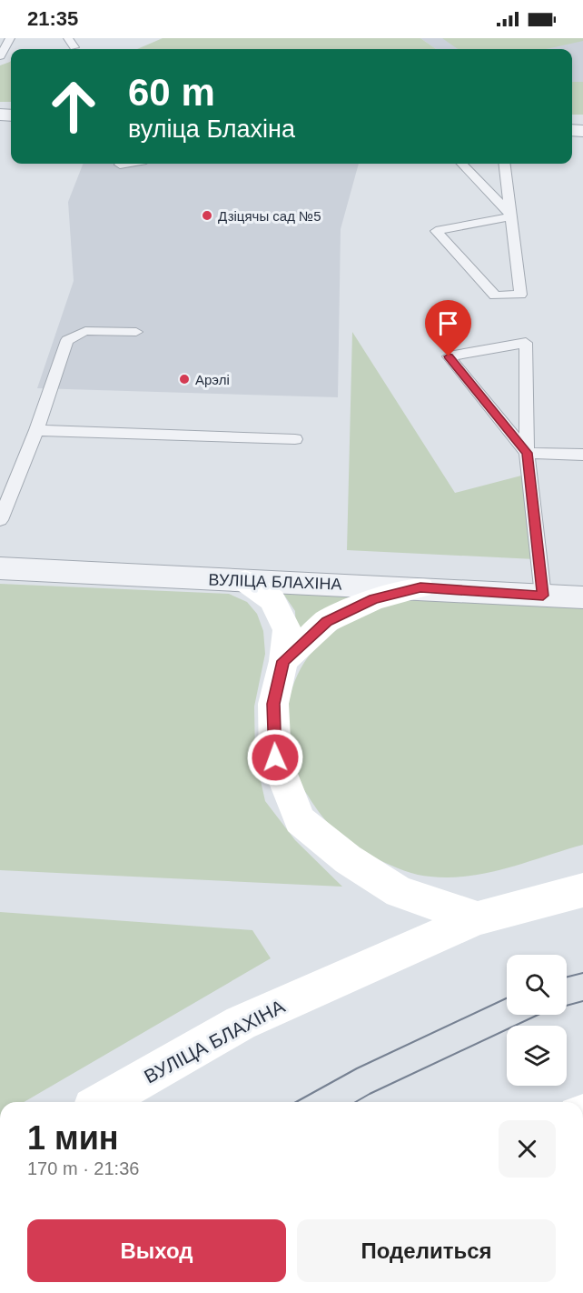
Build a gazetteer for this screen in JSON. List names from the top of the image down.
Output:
{
  "streets": {
    "main road": ["ВУЛІЦА БЛАХІНА"]
  },
  "places": ["Дзіцячы сад №5", "Арэлі"],
  "page": {
    "status": "21:35",
    "turn": ["60 m", "вуліца Блахіна"],
    "heading": ["1 мин", "170 m · 21:36"],
    "buttons": ["Выход", "Поделиться"]
  }
}
